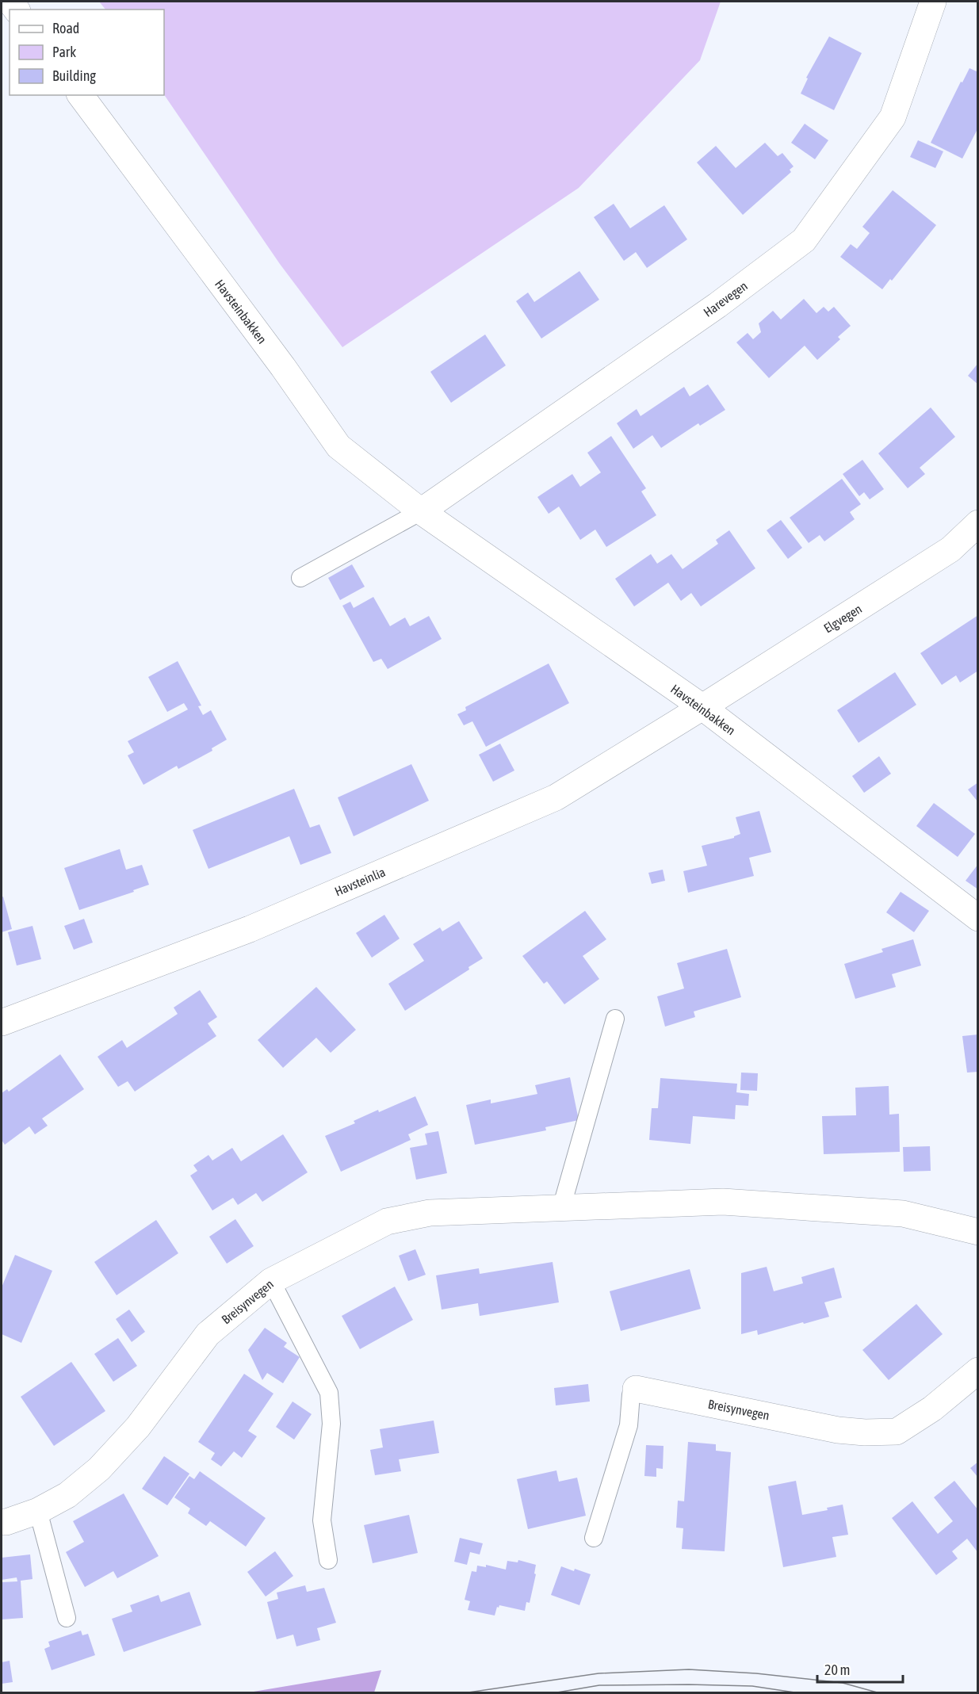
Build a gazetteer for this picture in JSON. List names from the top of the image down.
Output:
{
  "streets": {
    "street": [
      "Harevegen",
      "Havsteinbakken",
      "Elgvegen",
      "Havsteinlia",
      "Breisynvegen"
    ]
  },
  "crossings": [
    ["Harevegen", "Havsteinbakken"],
    ["Havsteinbakken", "Elgvegen"],
    ["Havsteinbakken", "Havsteinlia"],
    ["Elgvegen", "Havsteinlia"]
  ],
  "legend": ["Road", "Park", "Building"],
  "scale_bar": "20 m"
}
